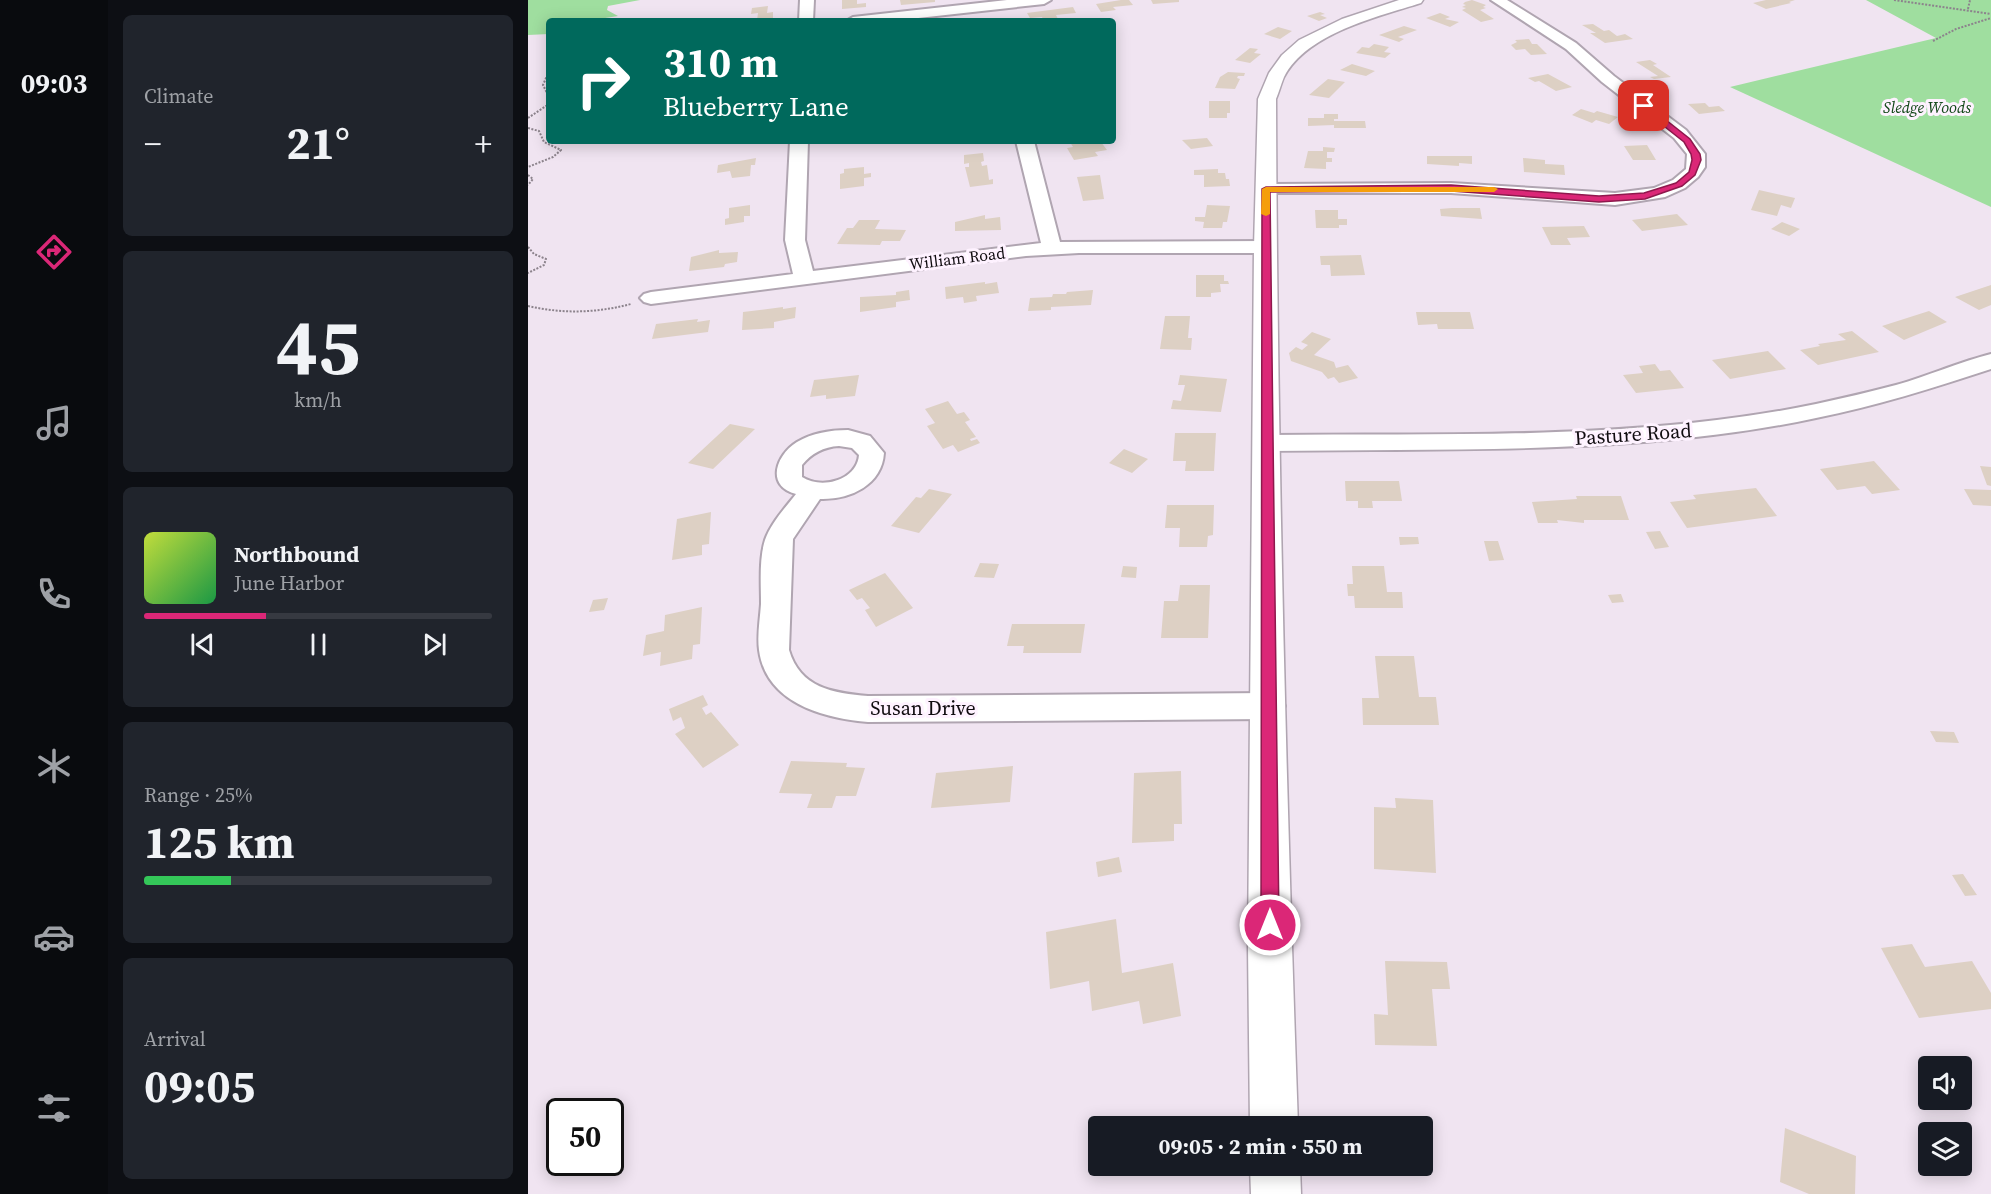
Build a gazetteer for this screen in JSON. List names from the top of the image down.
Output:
{
  "streets": {
    "street": ["William Road", "Pasture Road", "Susan Drive"]
  },
  "parks": ["Sledge Woods"],
  "page": {
    "tabs": "09:03",
    "tile": [
      "Climate",
      ["45", "km/h"],
      ["Range · 25%", "125 km"],
      ["Arrival", "09:05"]
    ],
    "turn": ["310 m", "Blueberry Lane"],
    "heat": ["−", "21°", "+"],
    "song": ["Northbound", "June Harbor"],
    "limit": "50",
    "trip": "09:05 · 2 min · 550 m"
  }
}
